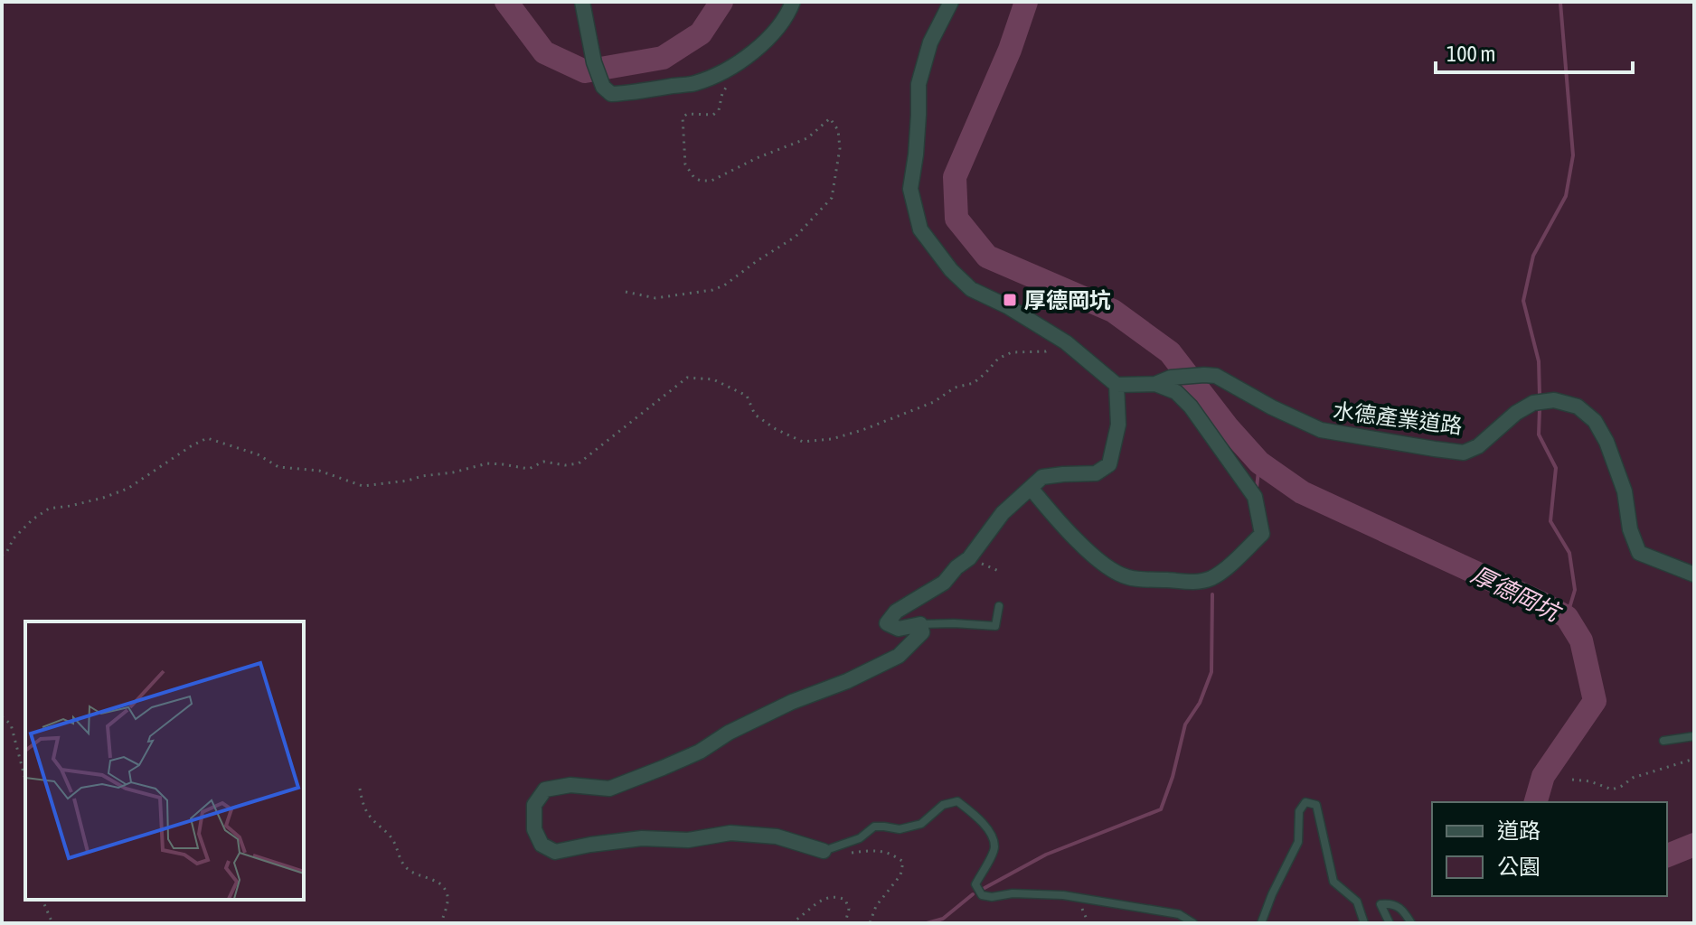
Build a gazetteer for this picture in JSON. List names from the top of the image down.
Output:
{
  "streets": {
    "street": ["水德產業道路"]
  },
  "water": ["厚德岡坑"],
  "places": {
    "transit": ["厚德岡坑"]
  },
  "legend": ["道路", "公園"],
  "scale_bar": "100 m"
}
